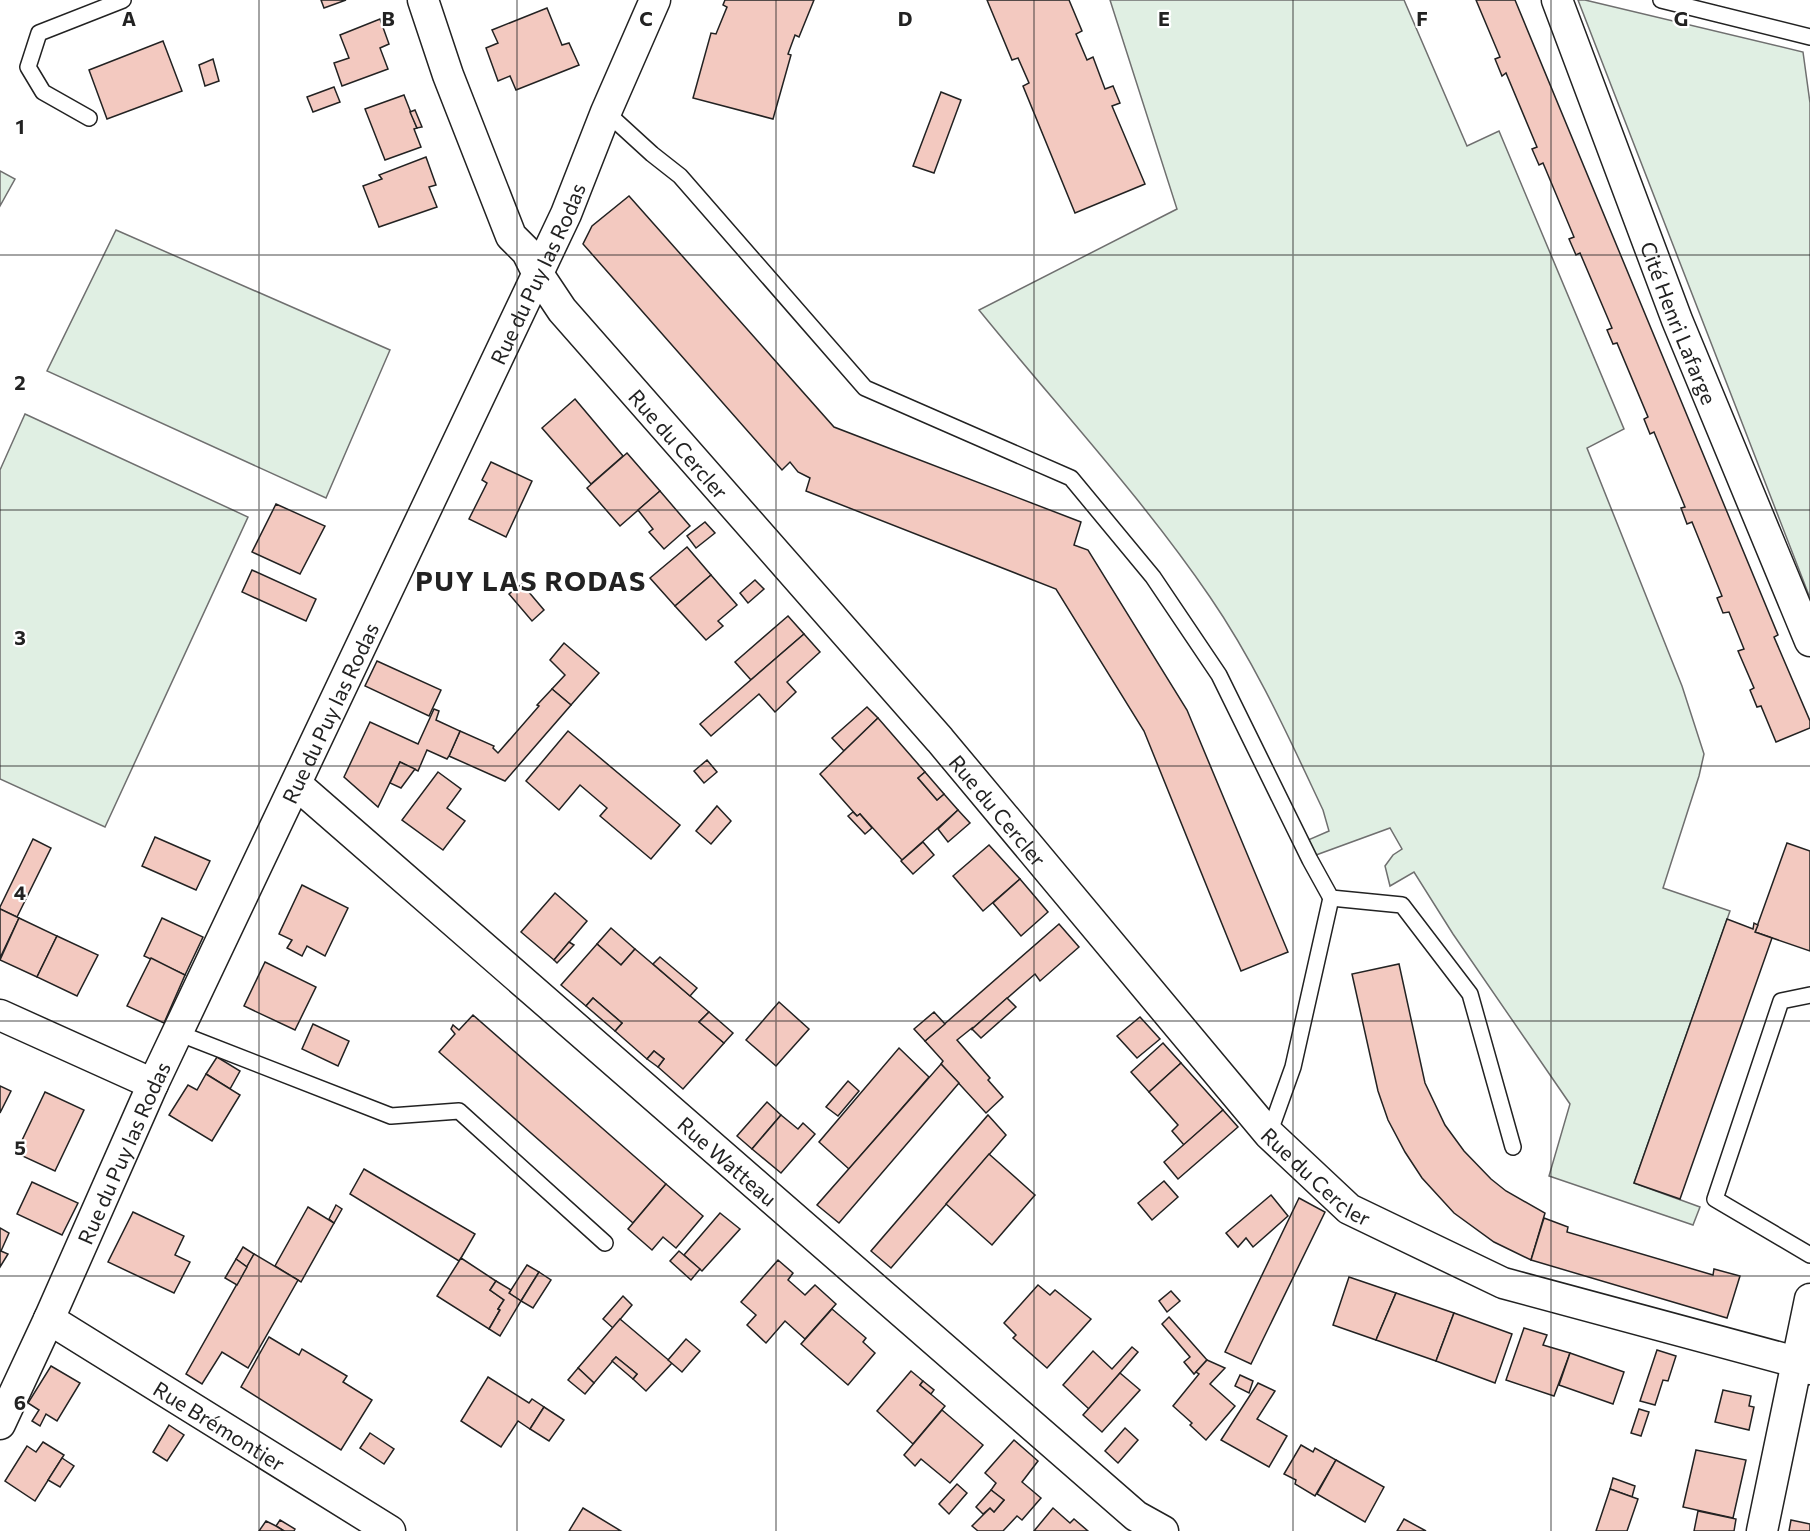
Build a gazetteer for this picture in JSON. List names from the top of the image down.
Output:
{
  "streets": {
    "street": [
      "Rue du Puy las Rodas",
      "Cité Henri Lafarge",
      "Rue du Cercler",
      "Rue Watteau",
      "Rue Brémontier"
    ]
  },
  "crossings": [
    ["Rue du Puy las Rodas", "Rue du Cercler"],
    ["Rue du Puy las Rodas", "Rue Watteau"],
    ["Rue du Puy las Rodas", "Rue Brémontier"]
  ],
  "districts": ["PUY LAS RODAS"],
  "grid": {
    "columns": [
      "A",
      "B",
      "C",
      "D",
      "E",
      "F",
      "G"
    ],
    "rows": [
      "1",
      "2",
      "3",
      "4",
      "5",
      "6"
    ]
  }
}
